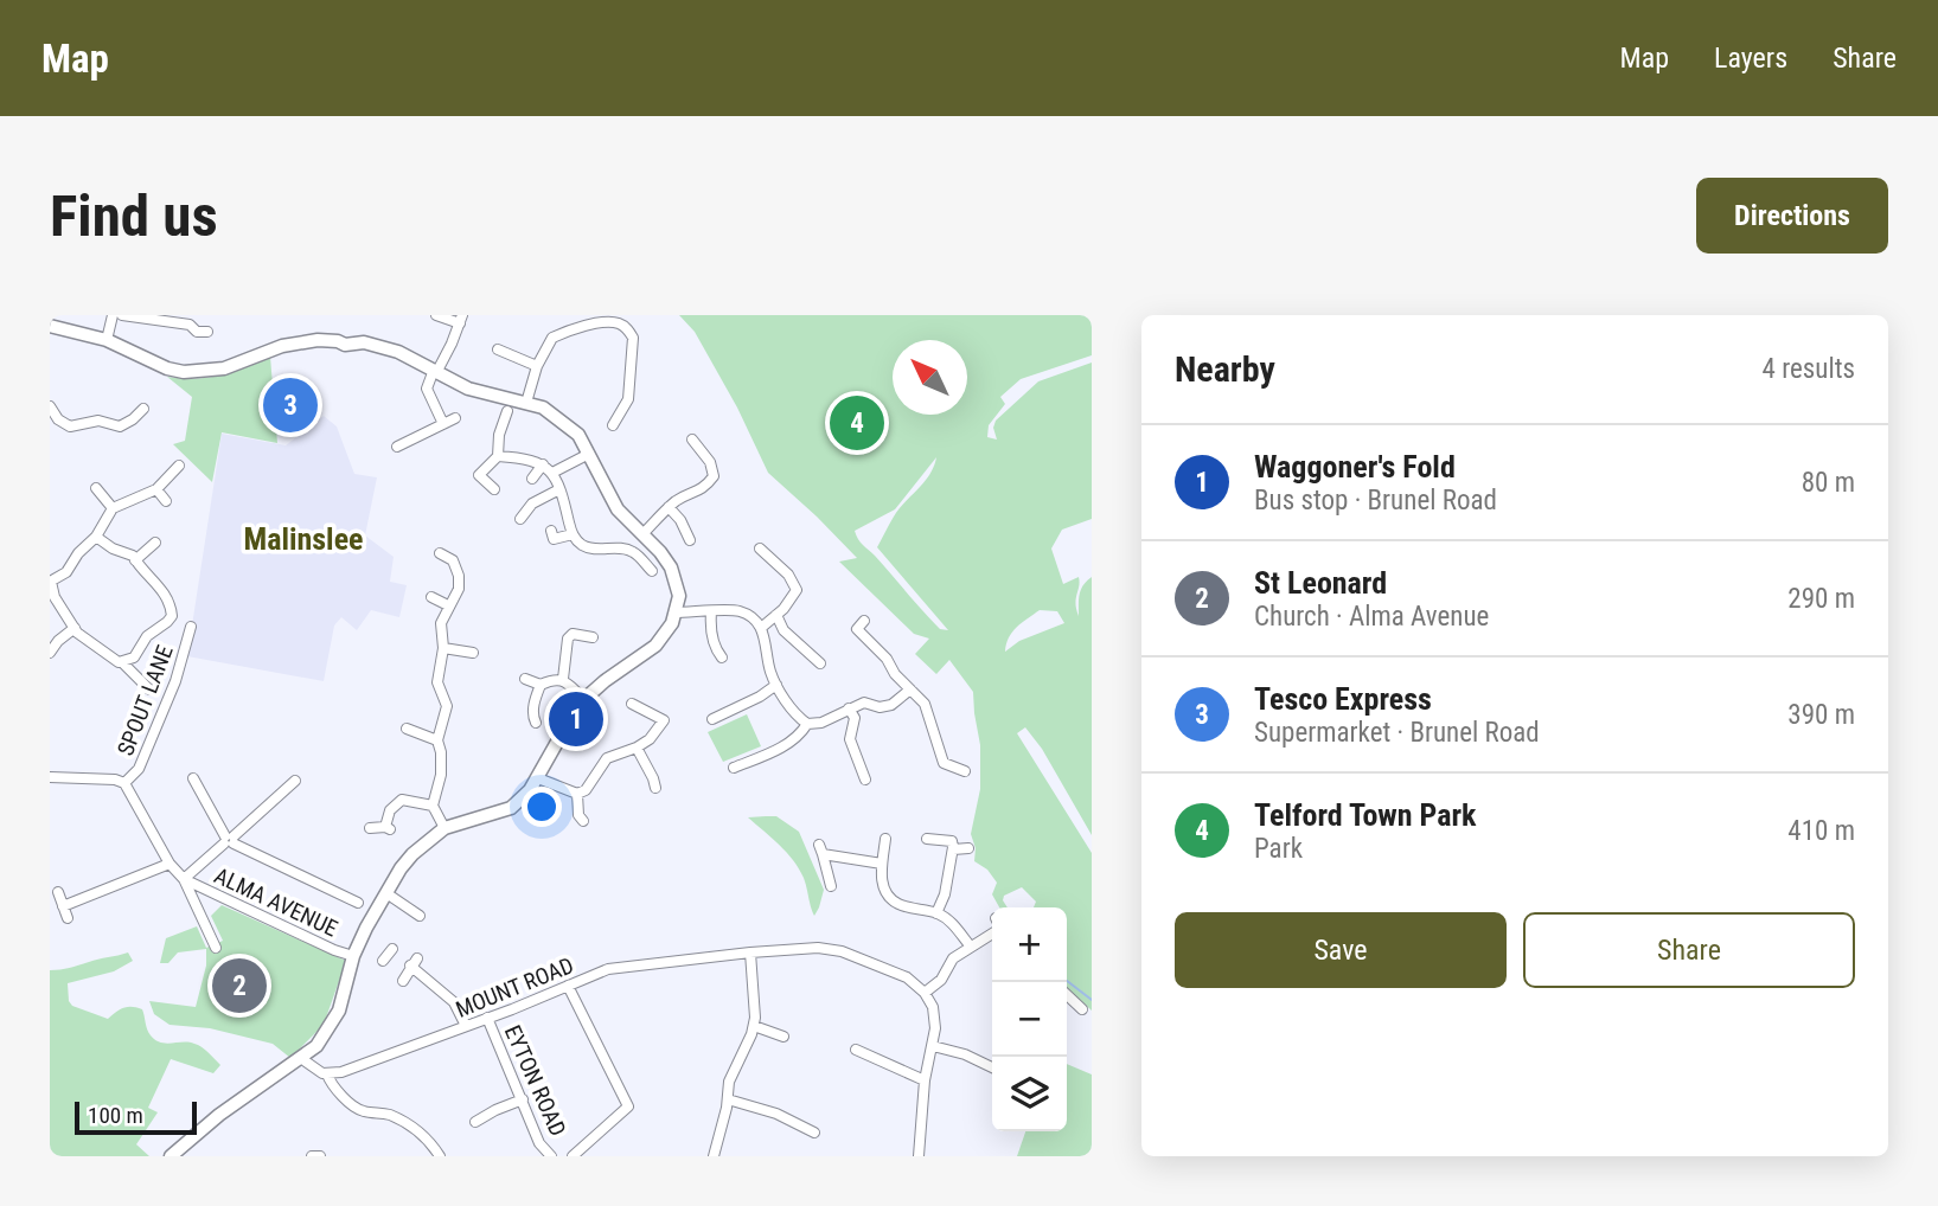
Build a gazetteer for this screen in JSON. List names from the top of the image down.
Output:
{
  "streets": {
    "street": [
      "SPOUT LANE",
      "ALMA AVENUE",
      "MOUNT ROAD",
      "EYTON ROAD"
    ]
  },
  "crossings": [
    ["SPOUT LANE", "ALMA AVENUE"],
    ["MOUNT ROAD", "EYTON ROAD"]
  ],
  "districts": ["Malinslee"],
  "scale_bar": "100 m",
  "north": "top left",
  "page": {
    "header": "Map",
    "nav": ["Map", "Layers", "Share"],
    "buttons": [
      "Directions",
      ["Save", "Share"]
    ],
    "title": "Find us",
    "heading": ["Nearby", "4 results"],
    "pins": [
      "3",
      "4",
      "1",
      "2"
    ],
    "list": [
      {
        "mark": "1",
        "name": "Waggoner's Fold",
        "note": "Bus stop · Brunel Road",
        "value": "80 m"
      },
      {
        "mark": "2",
        "name": "St Leonard",
        "note": "Church · Alma Avenue",
        "value": "290 m"
      },
      {
        "mark": "3",
        "name": "Tesco Express",
        "note": "Supermarket · Brunel Road",
        "value": "390 m"
      },
      {
        "mark": "4",
        "name": "Telford Town Park",
        "note": "Park",
        "value": "410 m"
      }
    ],
    "map_buttons": ["+", "−"],
    "scale": "100 m"
  }
}
